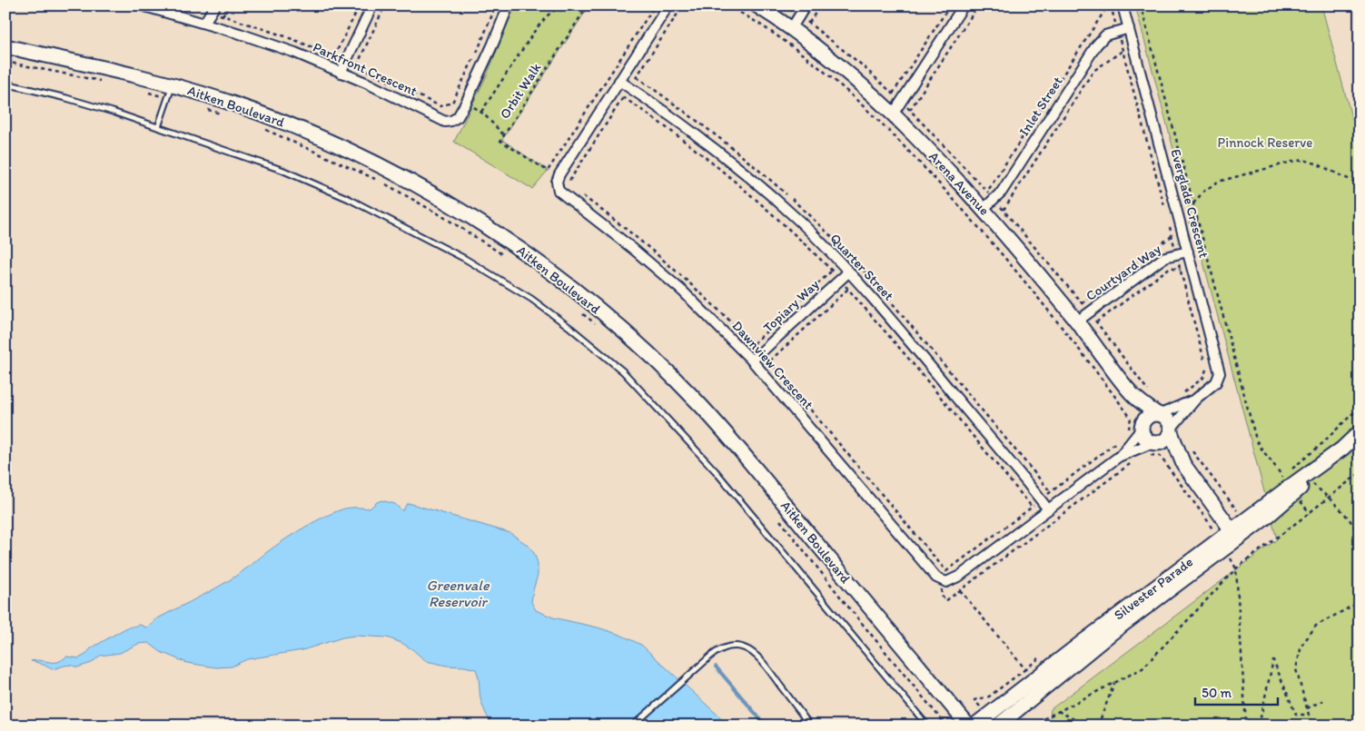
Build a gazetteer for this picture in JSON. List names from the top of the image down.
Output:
{
  "streets": {
    "street": [
      "Parkfront Crescent",
      "Aitken Boulevard",
      "Inlet Street",
      "Arena Avenue",
      "Everglade Crescent",
      "Quarter Street",
      "Courtyard Way",
      "Topiary Way",
      "Dawnview Crescent",
      "Silvester Parade"
    ],
    "path": ["Orbit Walk"]
  },
  "crossings": [
    ["Inlet Street", "Arena Avenue"],
    ["Inlet Street", "Everglade Crescent"],
    ["Arena Avenue", "Everglade Crescent"],
    ["Arena Avenue", "Courtyard Way"],
    ["Arena Avenue", "Dawnview Crescent"],
    ["Everglade Crescent", "Courtyard Way"],
    ["Everglade Crescent", "Dawnview Crescent"],
    ["Quarter Street", "Topiary Way"],
    ["Quarter Street", "Dawnview Crescent"],
    ["Topiary Way", "Dawnview Crescent"]
  ],
  "water": ["Greenvale Reservoir"],
  "parks": ["Pinnock Reserve"],
  "scale_bar": "50 m"
}
